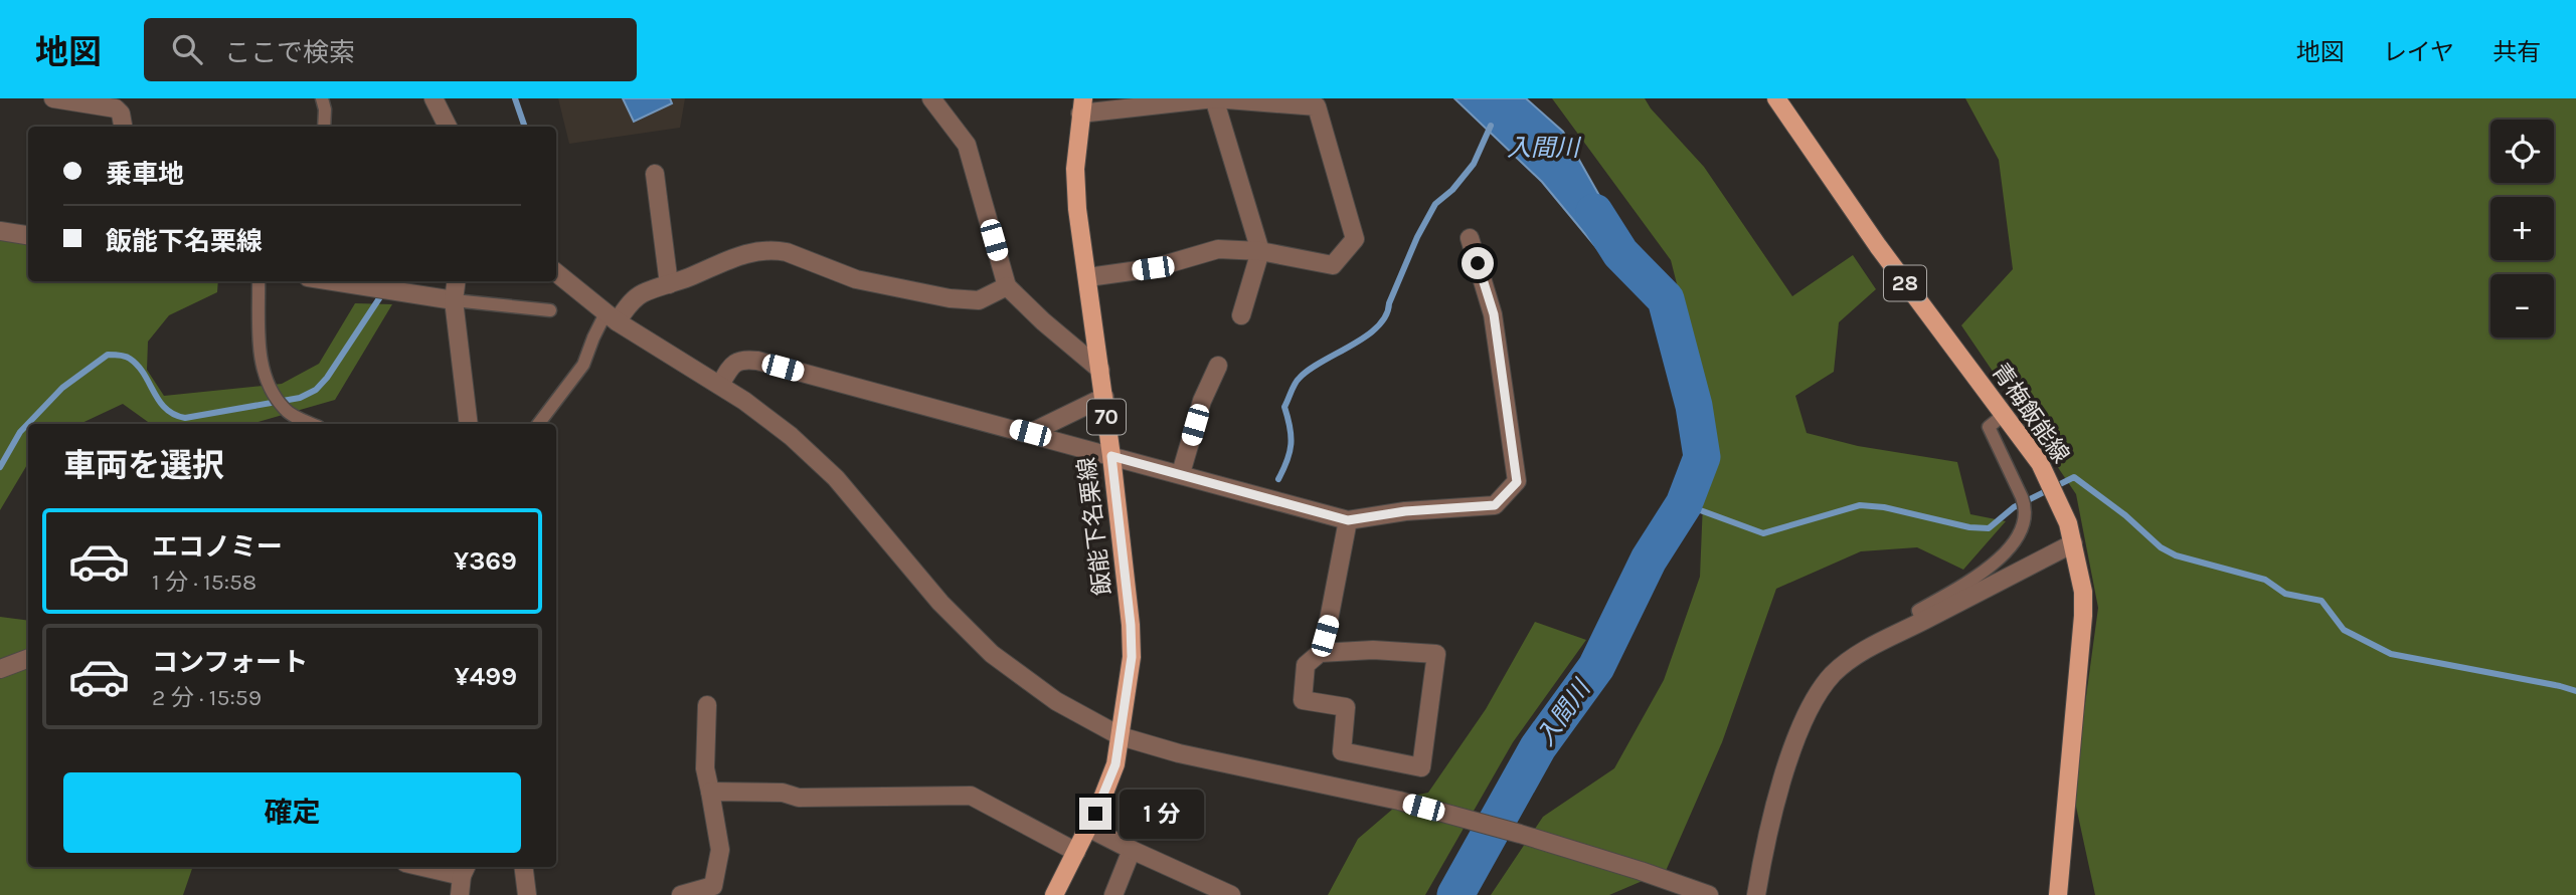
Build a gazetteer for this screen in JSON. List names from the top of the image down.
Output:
{
  "streets": {
    "main road": [
      "28",
      "青梅飯能線",
      "70",
      "飯能下名栗線"
    ]
  },
  "water": ["入間川"],
  "page": {
    "header": "地図",
    "search": "ここで検索",
    "nav": ["地図", "レイヤ", "共有"],
    "map_buttons": ["+", "−"],
    "banner": ["乗車地", "飯能下名栗線"],
    "heading": "車両を選択",
    "list": [
      {
        "name": "エコノミー",
        "note": "1 分 · 15:58",
        "value": "¥369"
      },
      {
        "name": "コンフォート",
        "note": "2 分 · 15:59",
        "value": "¥499"
      }
    ],
    "buttons": "確定",
    "bubble": "1 分"
  }
}
